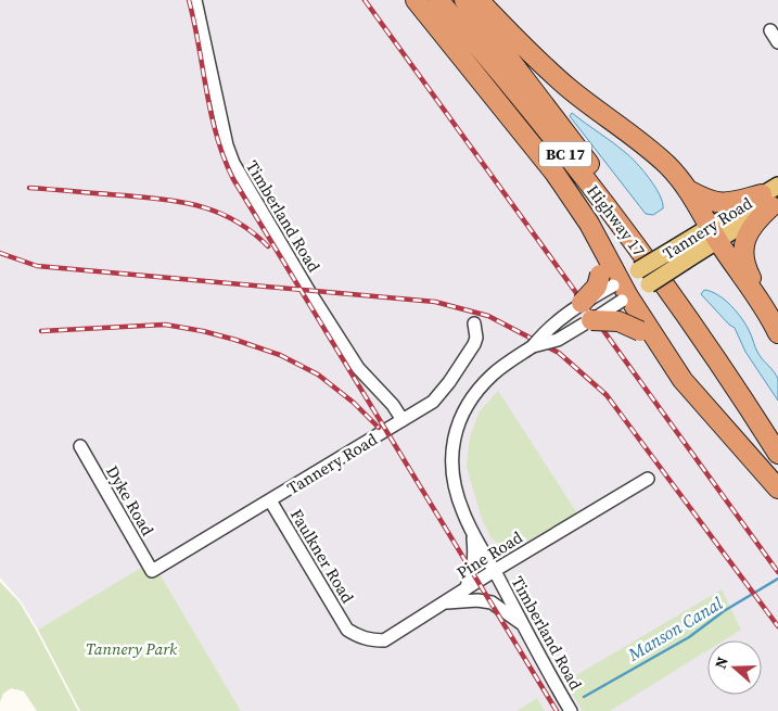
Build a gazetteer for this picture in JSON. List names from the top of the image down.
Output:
{
  "streets": {
    "highway": ["BC 17", "Highway 17"],
    "main road": ["Tannery Road"],
    "street": [
      "Timberland Road",
      "Dyke Road",
      "Pine Road",
      "Faulkner Road"
    ]
  },
  "crossings": [
    ["Timberland Road", "Tannery Road"],
    ["Timberland Road", "Pine Road"],
    ["Tannery Road", "Dyke Road"],
    ["Tannery Road", "Pine Road"],
    ["Tannery Road", "Faulkner Road"],
    ["Pine Road", "Faulkner Road"]
  ],
  "water": ["Manson Canal"],
  "parks": ["Tannery Park"],
  "north": "left"
}
